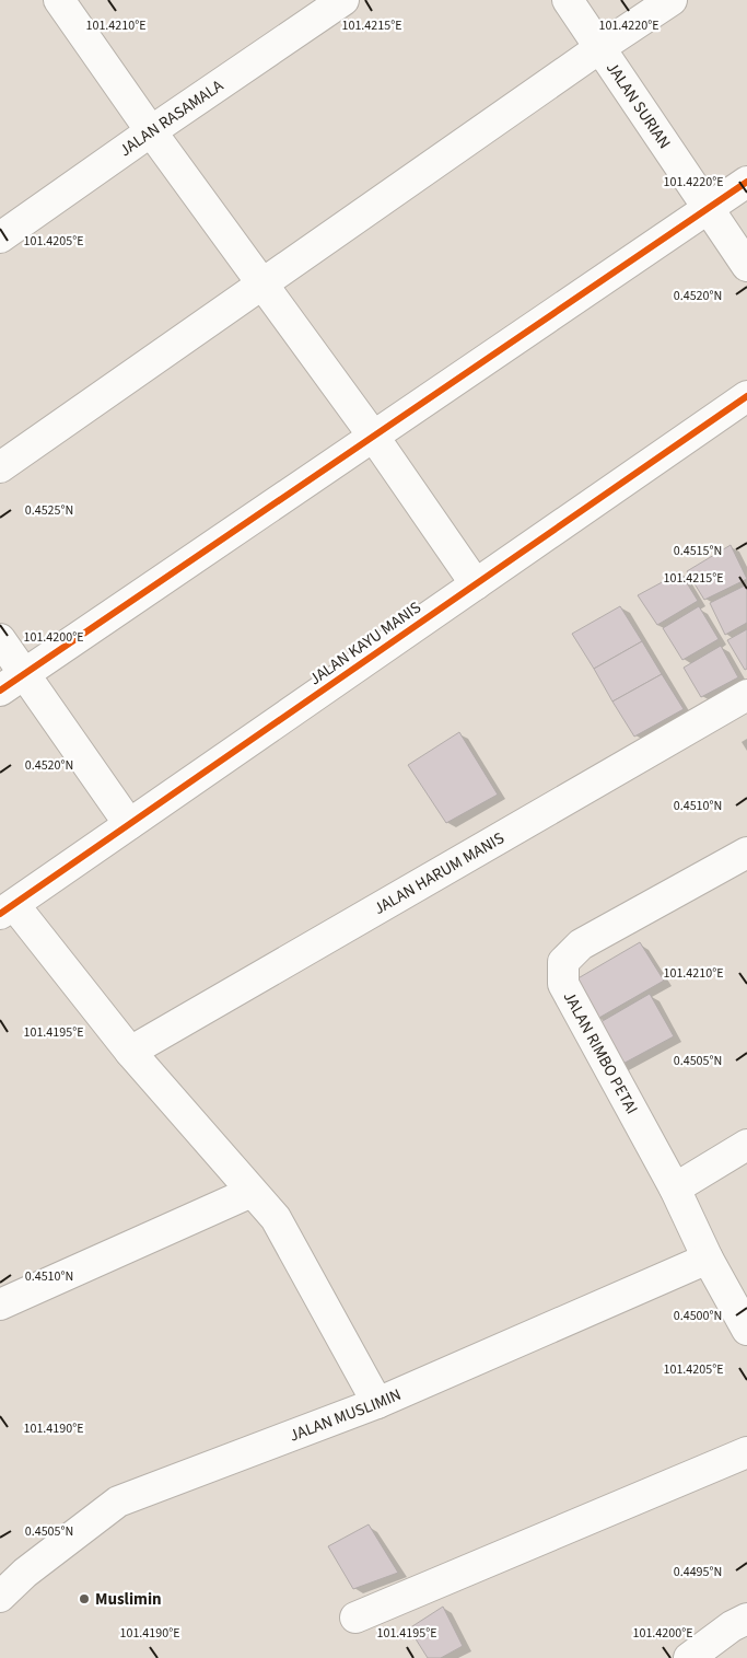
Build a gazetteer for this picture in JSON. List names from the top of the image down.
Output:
{
  "streets": {
    "street": [
      "JALAN SURIAN",
      "JALAN RASAMALA",
      "JALAN KAYU MANIS",
      "JALAN HARUM MANIS",
      "JALAN RIMBO PETAI",
      "JALAN MUSLIMIN"
    ]
  },
  "crossings": [
    ["JALAN RIMBO PETAI", "JALAN MUSLIMIN"]
  ],
  "places": ["Muslimin"],
  "coordinates": [
    "101.4210°E",
    "101.4215°E",
    "101.4220°E",
    "101.4205°E",
    "0.4520°N",
    "0.4525°N",
    "0.4515°N",
    "101.4200°E",
    "0.4510°N",
    "101.4195°E",
    "0.4505°N",
    "0.4500°N",
    "101.4190°E",
    "0.4495°N"
  ]
}
